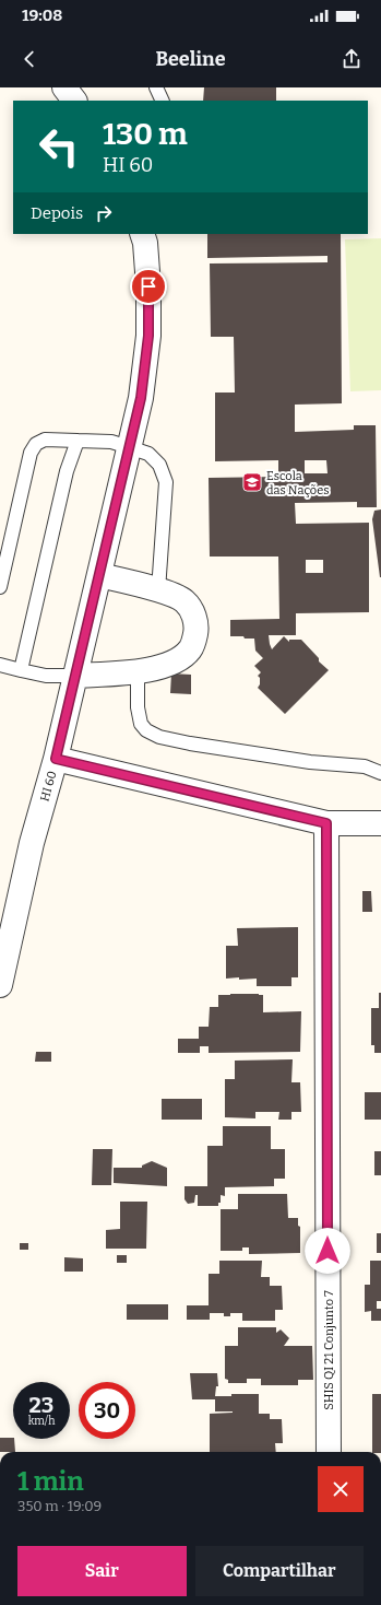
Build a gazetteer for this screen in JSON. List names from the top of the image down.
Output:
{
  "streets": {
    "street": ["HI 60", "SHIS QI 21 Conjunto 7"]
  },
  "crossings": [
    ["HI 60", "SHIS QI 21 Conjunto 7"]
  ],
  "places": {
    "school or university": ["Escola das Nações"]
  },
  "page": {
    "status": "19:08",
    "header": "Beeline",
    "turn": ["130 m", "HI 60"],
    "then": "Depois",
    "speed": "23 km/h",
    "limit": "30",
    "heading": ["1 min", "350 m · 19:09"],
    "buttons": ["Sair", "Compartilhar"]
  }
}
